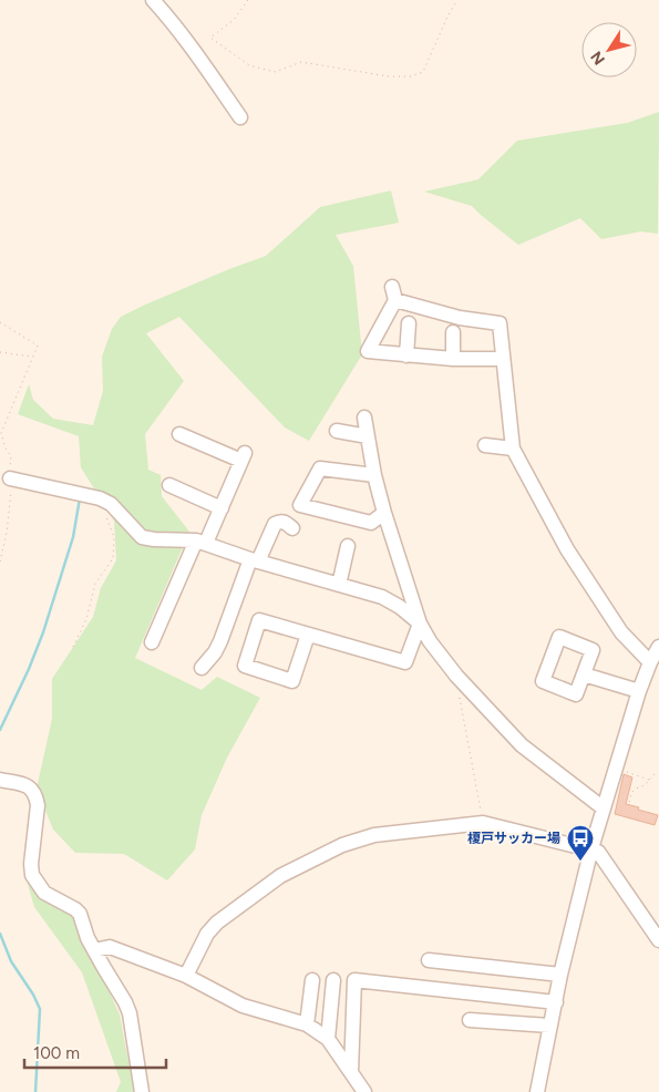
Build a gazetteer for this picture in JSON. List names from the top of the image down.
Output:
{
  "places": {
    "bus stop": ["榎戸サッカー場"]
  },
  "scale_bar": "100 m",
  "north": "bottom left"
}
